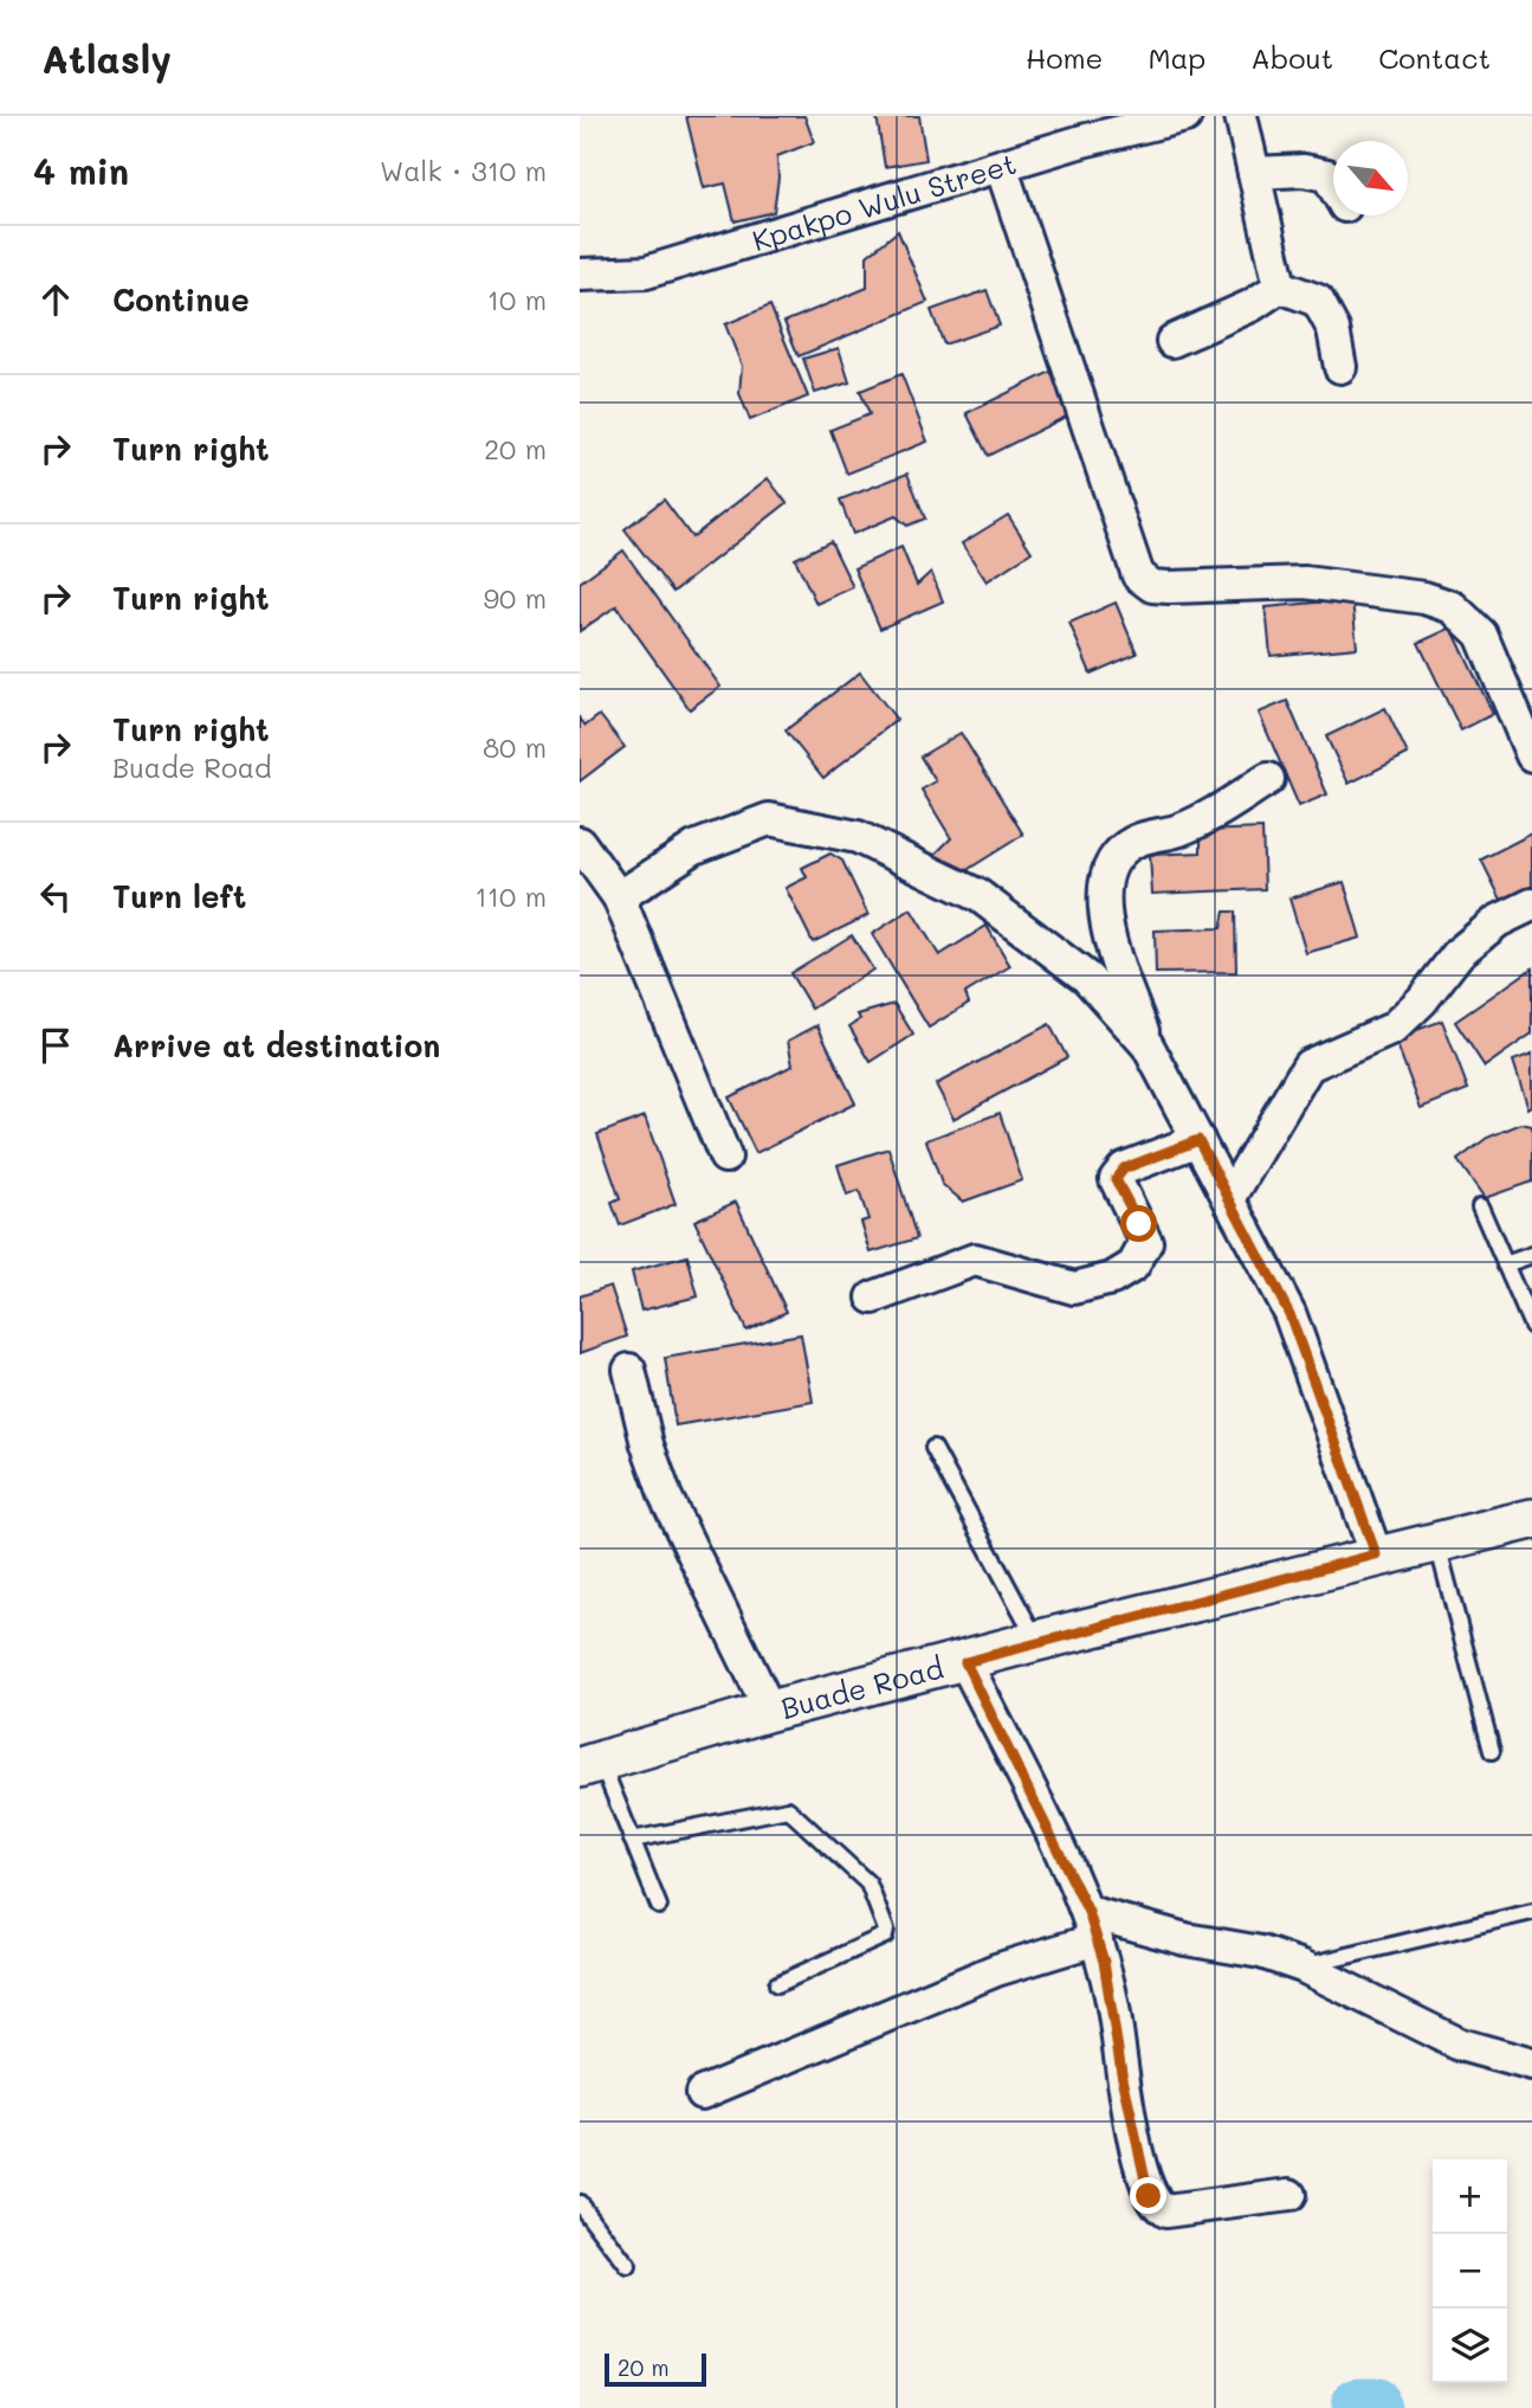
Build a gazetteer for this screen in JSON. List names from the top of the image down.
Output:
{
  "streets": {
    "street": ["Kpakpo Wulu Street", "Buade Road"]
  },
  "scale_bar": "20 m",
  "north": "bottom right",
  "page": {
    "header": "Atlasly",
    "nav": [
      "Home",
      "Map",
      "About",
      "Contact"
    ],
    "heading": ["4 min", "Walk · 310 m"],
    "list": [
      ["Continue", "10 m"],
      ["Turn right", "20 m"],
      ["Turn right", "90 m"],
      ["Turn right", "Buade Road", "80 m"],
      ["Turn left", "110 m"],
      "Arrive at destination"
    ],
    "map_buttons": ["+", "−"],
    "scale": "20 m"
  }
}
